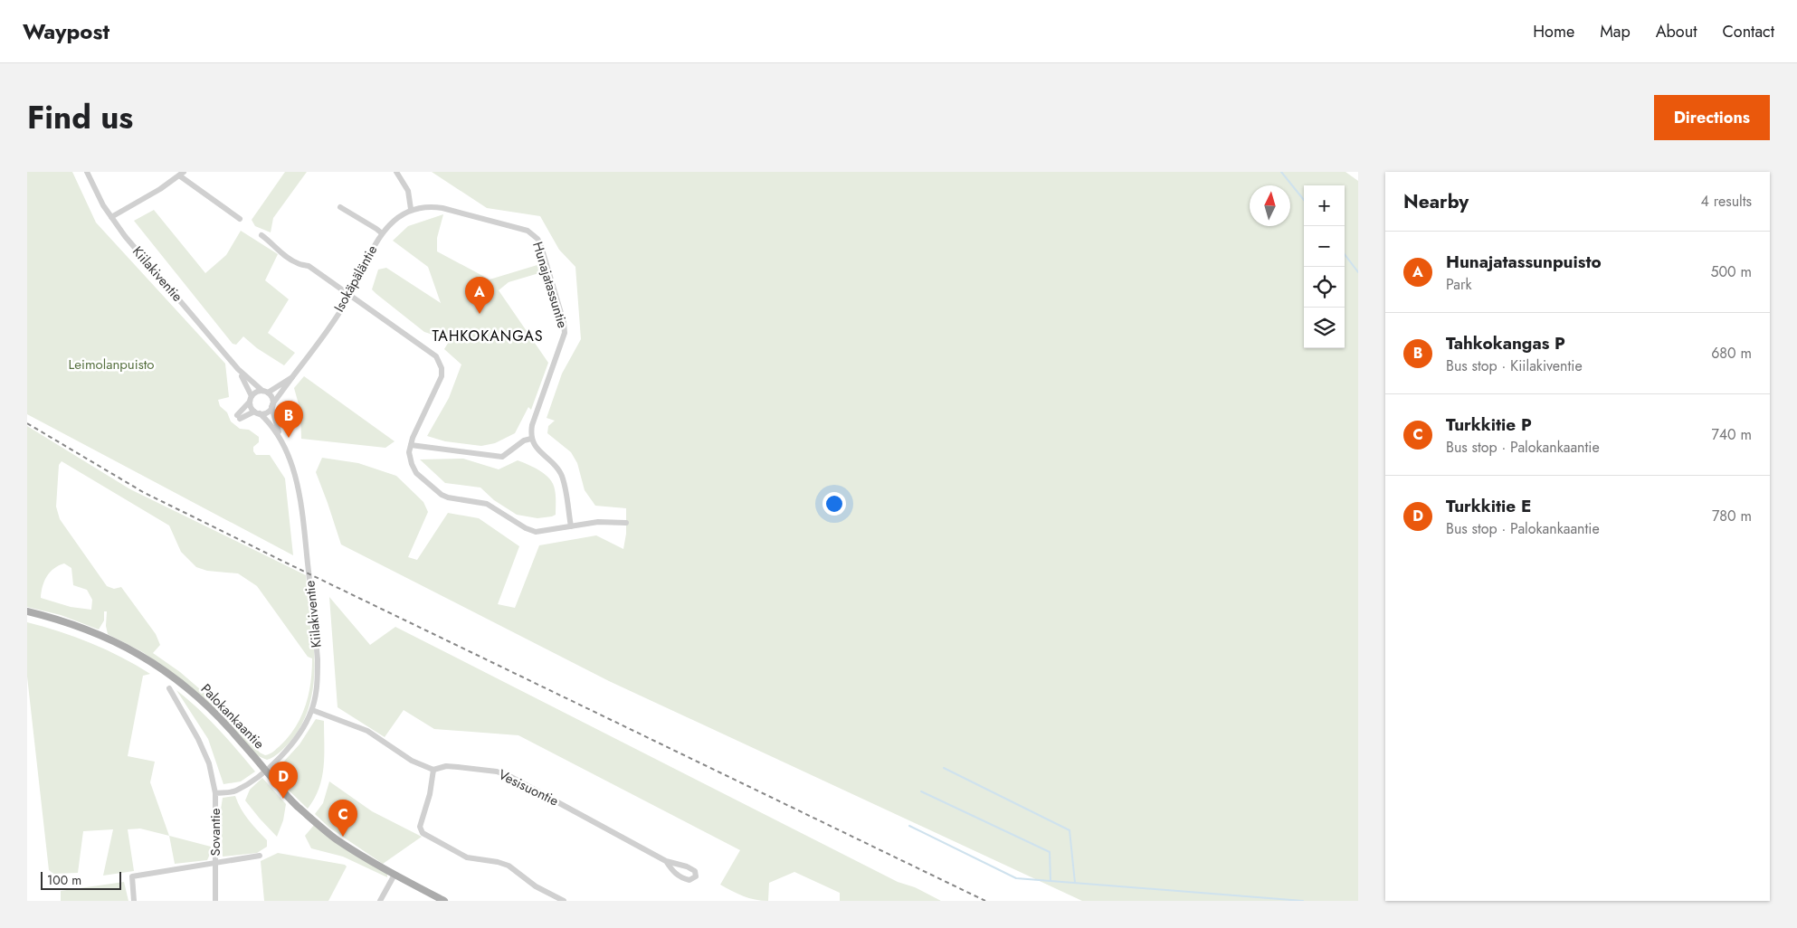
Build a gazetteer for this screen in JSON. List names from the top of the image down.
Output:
{
  "streets": {
    "main road": ["Palokankaantie"],
    "street": [
      "Kiilakiventie",
      "Isokäpäläntie",
      "Hunajatassuntie",
      "Vesisuontie",
      "Sovantie"
    ]
  },
  "crossings": [
    ["Kiilakiventie", "Isokäpäläntie"],
    ["Kiilakiventie", "Palokankaantie"],
    ["Kiilakiventie", "Sovantie"],
    ["Isokäpäläntie", "Hunajatassuntie"],
    ["Palokankaantie", "Sovantie"]
  ],
  "districts": ["TAHKOKANGAS"],
  "parks": ["Leimolanpuisto"],
  "scale_bar": "100 m",
  "north": "top",
  "page": {
    "header": "Waypost",
    "nav": [
      "Home",
      "Map",
      "About",
      "Contact"
    ],
    "title": "Find us",
    "buttons": "Directions",
    "heading": ["Nearby", "4 results"],
    "map_buttons": ["+", "−"],
    "list": [
      {
        "mark": "A",
        "name": "Hunajatassunpuisto",
        "note": "Park",
        "value": "500 m"
      },
      {
        "mark": "B",
        "name": "Tahkokangas P",
        "note": "Bus stop · Kiilakiventie",
        "value": "680 m"
      },
      {
        "mark": "C",
        "name": "Turkkitie P",
        "note": "Bus stop · Palokankaantie",
        "value": "740 m"
      },
      {
        "mark": "D",
        "name": "Turkkitie E",
        "note": "Bus stop · Palokankaantie",
        "value": "780 m"
      }
    ],
    "pins": [
      "A",
      "B",
      "D",
      "C"
    ],
    "scale": "100 m"
  }
}
